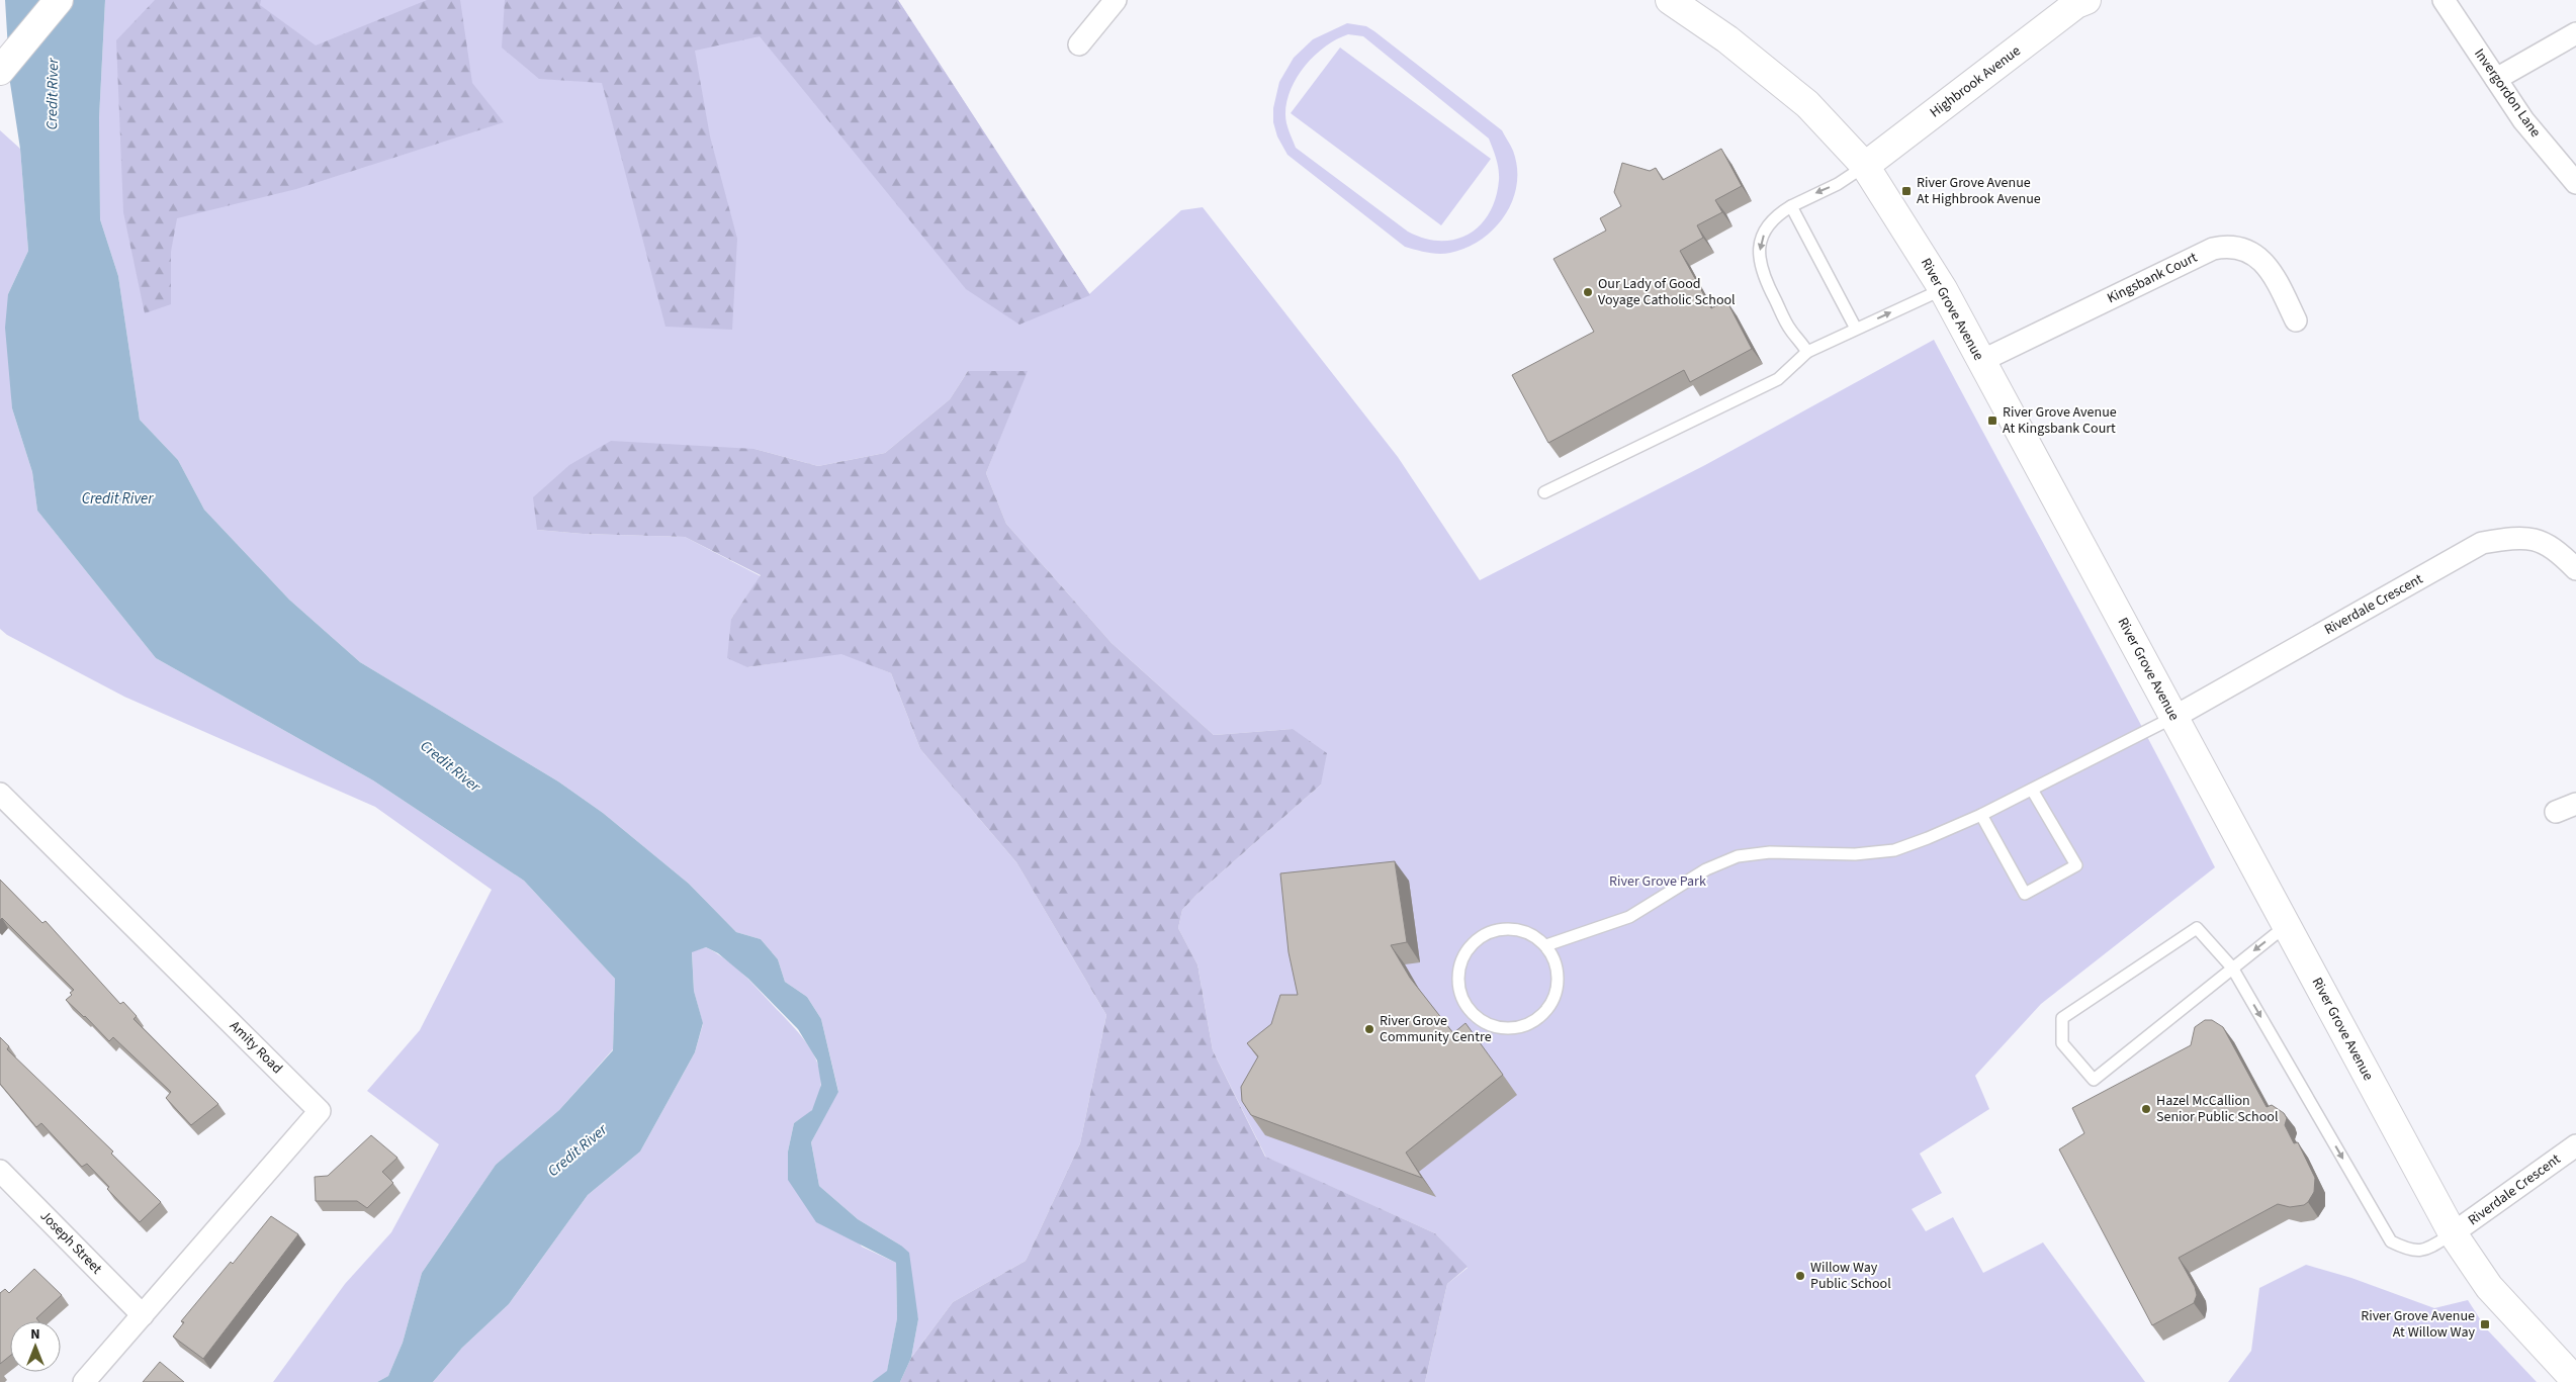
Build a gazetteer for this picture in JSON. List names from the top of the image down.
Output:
{
  "streets": {
    "street": [
      "Highbrook Avenue",
      "Invergordon Lane",
      "Kingsbank Court",
      "River Grove Avenue",
      "Riverdale Crescent",
      "Amity Road",
      "Joseph Street"
    ]
  },
  "crossings": [
    ["Highbrook Avenue", "River Grove Avenue"],
    ["Kingsbank Court", "River Grove Avenue"],
    ["River Grove Avenue", "Riverdale Crescent"],
    ["Amity Road", "Joseph Street"]
  ],
  "water": ["Credit River"],
  "parks": ["River Grove Park"],
  "places": {
    "transit": ["River Grove Avenue At Highbrook Avenue", "River Grove Avenue At Kingsbank Court", "River Grove Avenue At Willow Way"],
    "other": [
      "Our Lady of Good Voyage Catholic School",
      "River Grove Community Centre",
      "Hazel McCallion Senior Public School",
      "Willow Way Public School"
    ]
  },
  "north": "top"
}
